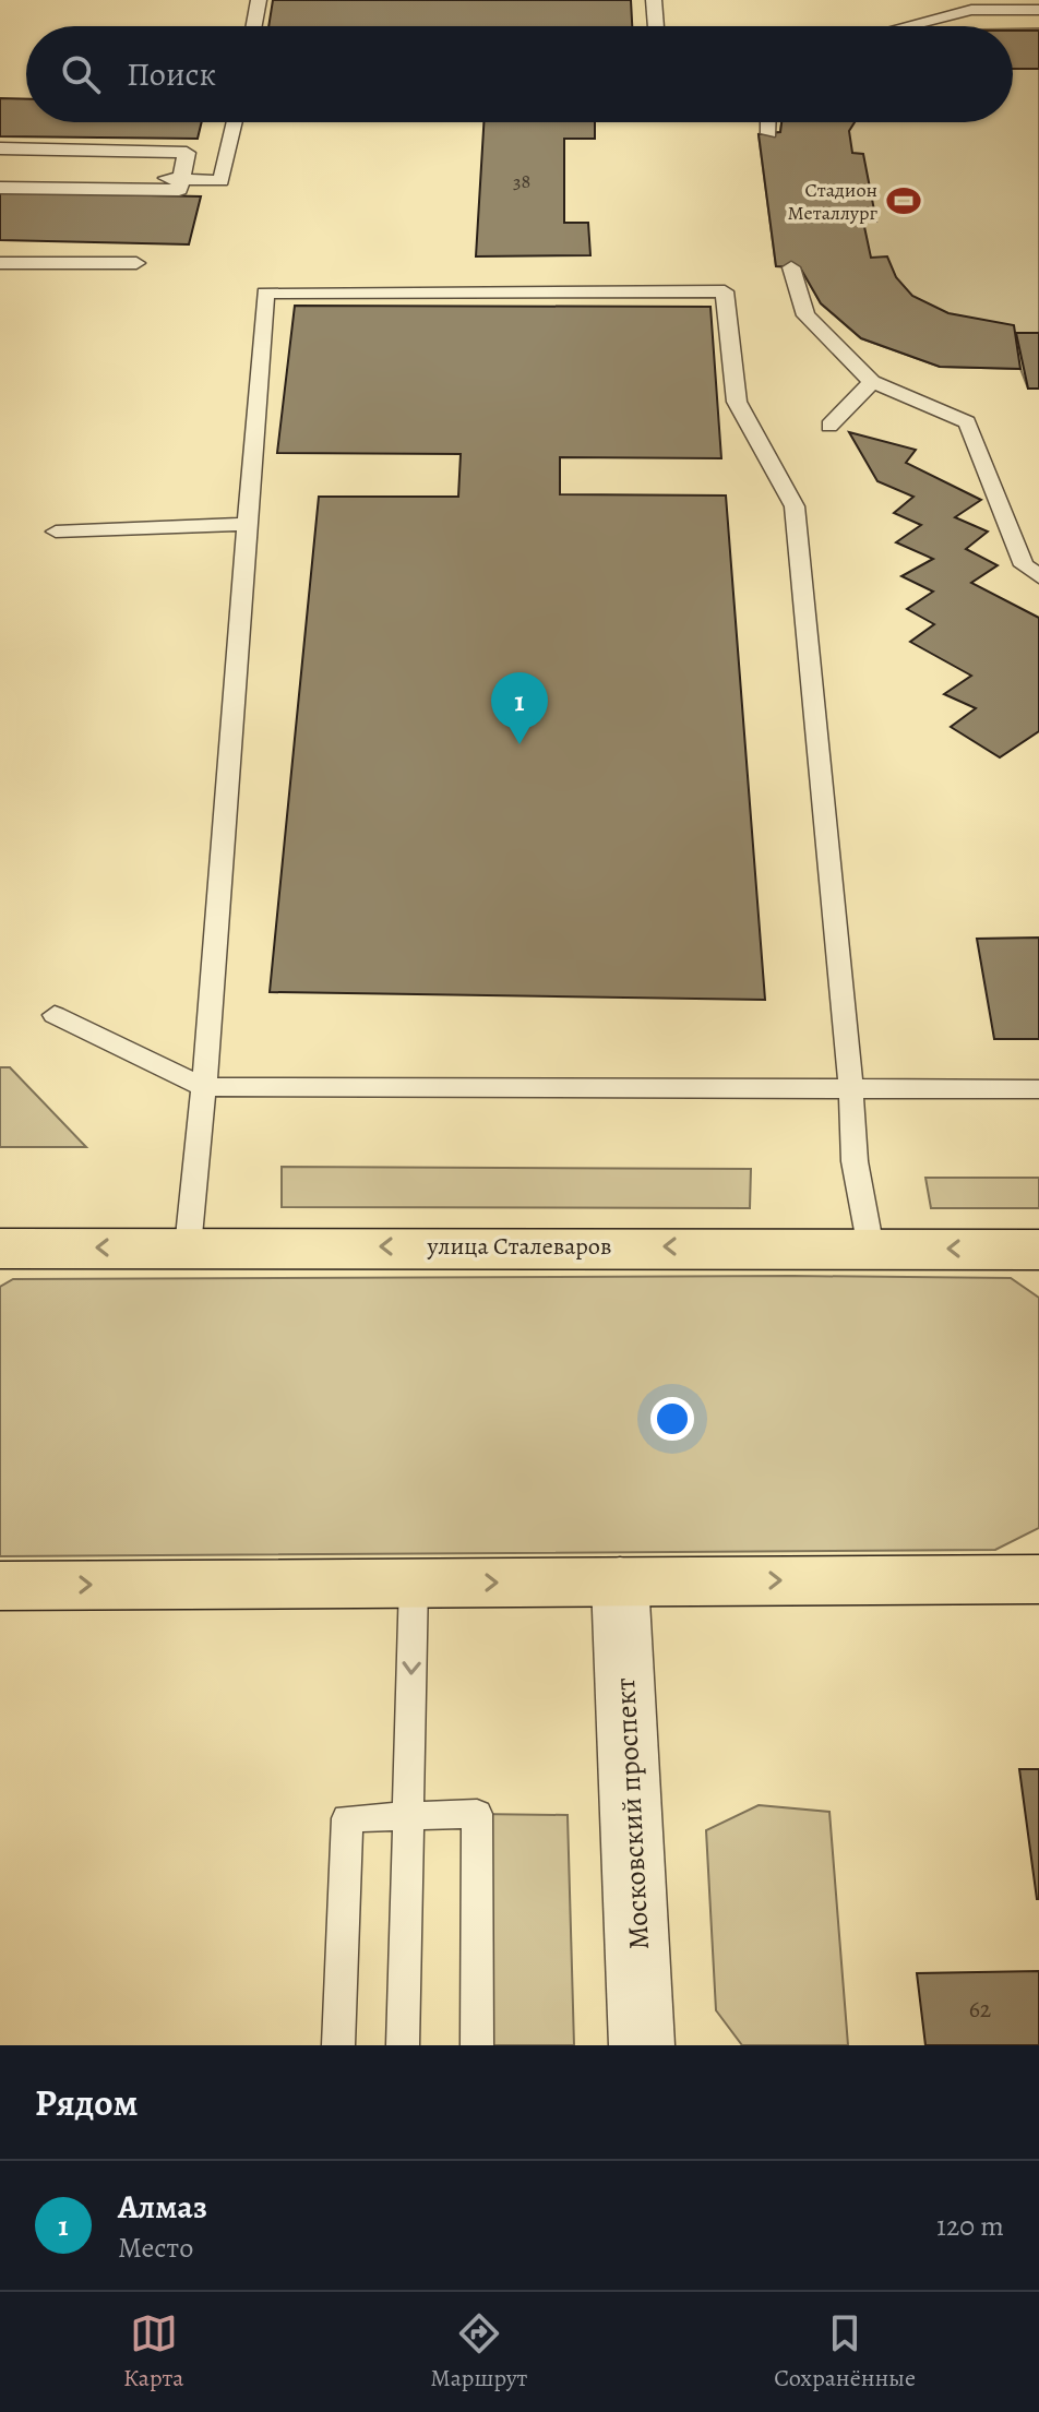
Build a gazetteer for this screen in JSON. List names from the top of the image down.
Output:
{
  "streets": {
    "main road": ["улица Сталеваров"],
    "street": ["Московский проспект"]
  },
  "places": {
    "sports": ["Стадион Металлург"]
  },
  "house_numbers": ["38", "62"],
  "page": {
    "search": "Поиск",
    "pins": "1",
    "heading": "Рядом",
    "list": [
      {
        "mark": "1",
        "name": "Алмаз",
        "note": "Место",
        "value": "120 m"
      }
    ],
    "nav": ["Карта", "Маршрут", "Сохранённые"]
  }
}
